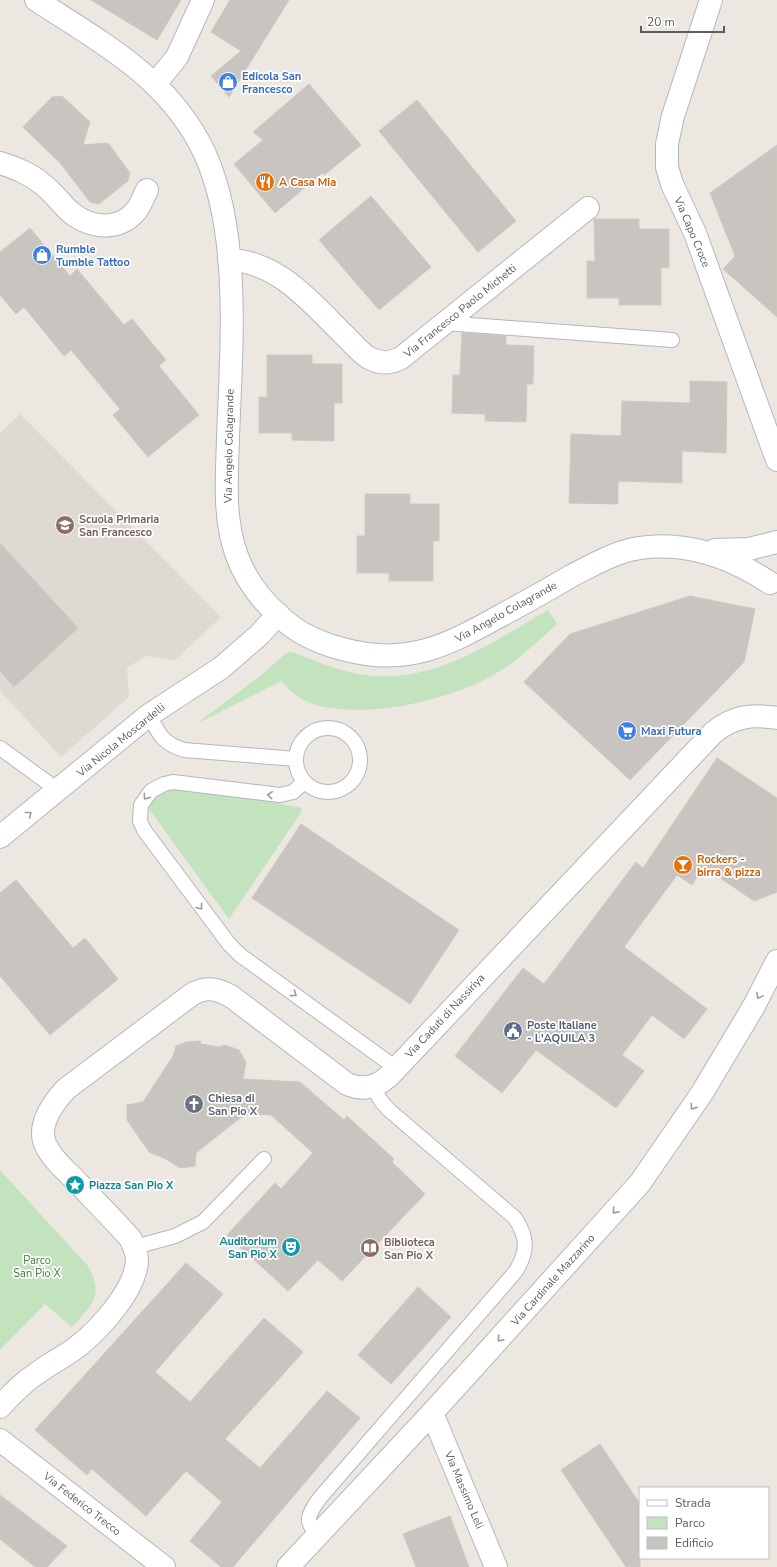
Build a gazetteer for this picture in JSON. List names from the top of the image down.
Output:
{
  "streets": {
    "street": [
      "Via Capo Croce",
      "Via Francesco Paolo Michetti",
      "Via Angelo Colagrande",
      "Via Nicola Moscardelli",
      "Via Caduti di Nassiriya",
      "Via Cardinale Mazzarino",
      "Via Massimo Leli",
      "Via Federico Trecco"
    ]
  },
  "crossings": [
    ["Via Francesco Paolo Michetti", "Via Angelo Colagrande"],
    ["Via Angelo Colagrande", "Via Nicola Moscardelli"],
    ["Via Cardinale Mazzarino", "Via Massimo Leli"]
  ],
  "one_way": ["Via Cardinale Mazzarino"],
  "parks": ["Parco San Pio X"],
  "places": {
    "shop": ["Edicola San Francesco", "Rumble Tumble Tattoo"],
    "restaurant": ["A Casa Mia"],
    "school or university": ["Scuola Primaria San Francesco"],
    "supermarket": ["Maxi Futura"],
    "bar": ["Rockers - birra & pizza"],
    "public building": ["Poste Italiane - L'AQUILA 3"],
    "church": ["Chiesa di San Pio X"],
    "place": ["Piazza San Pio X"],
    "theatre": ["Auditorium San Pio X"],
    "library": ["Biblioteca San Pio X"]
  },
  "legend": ["Strada", "Parco", "Edificio"],
  "scale_bar": "20 m"
}
